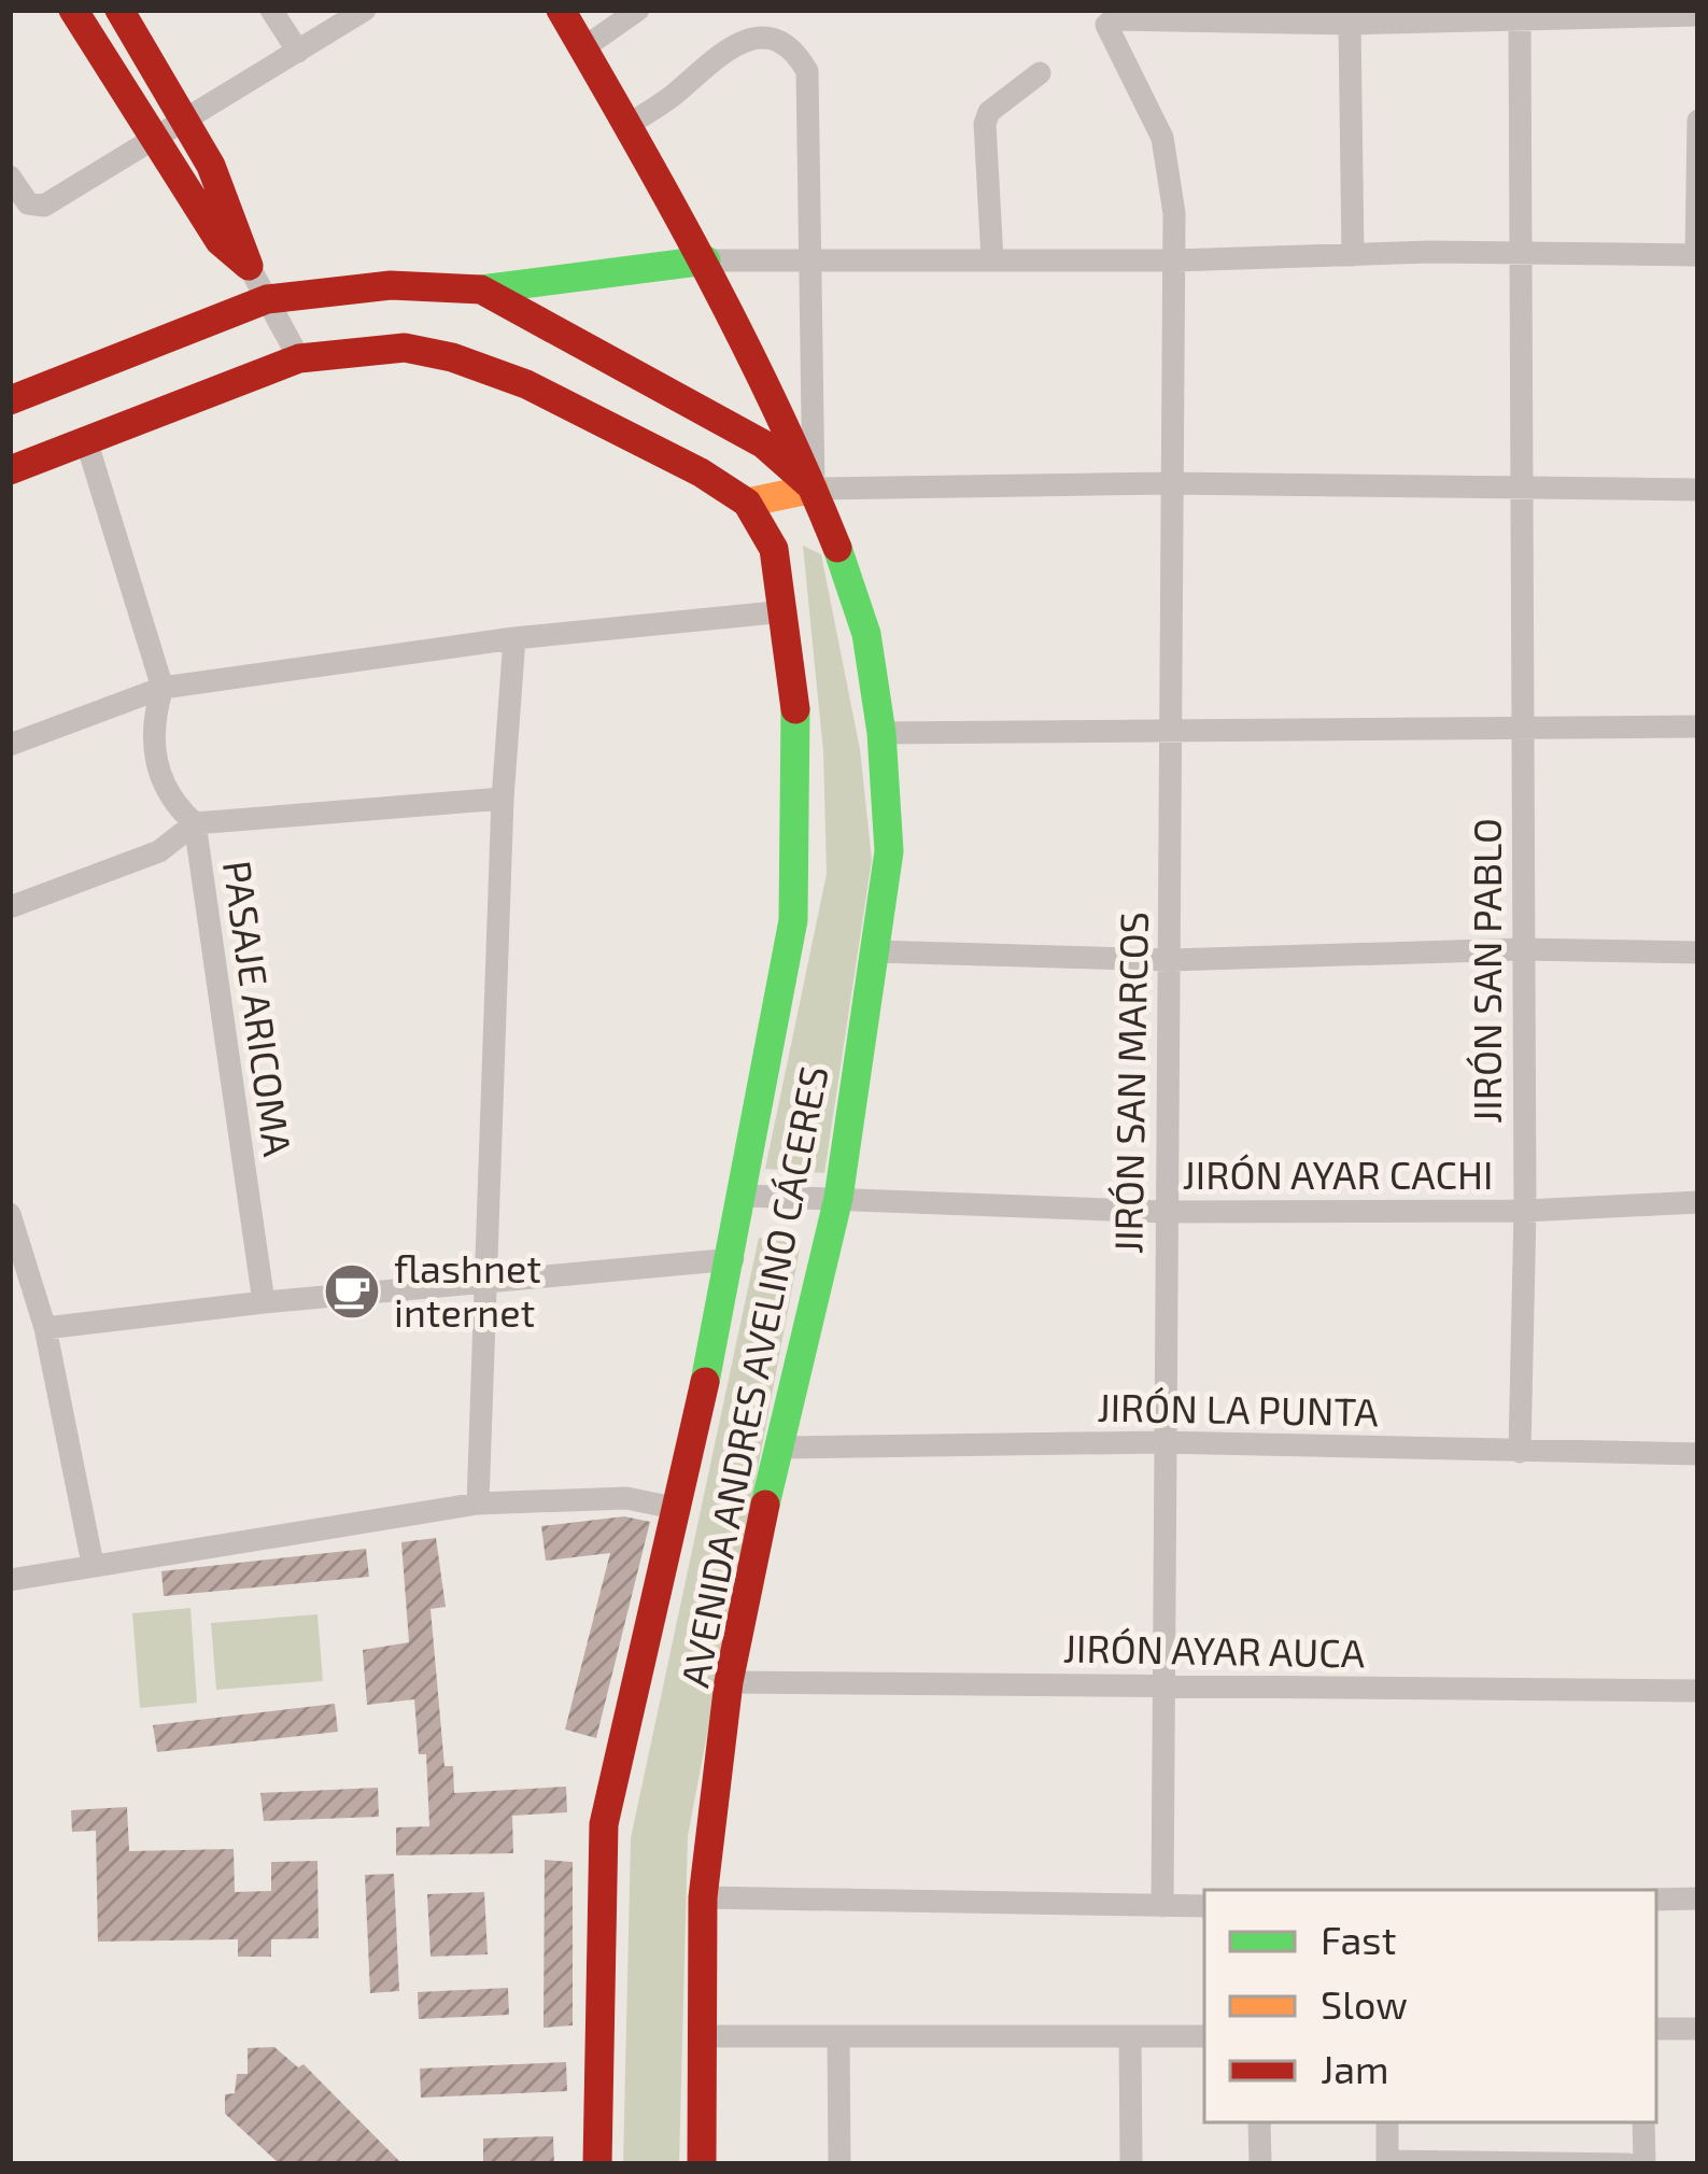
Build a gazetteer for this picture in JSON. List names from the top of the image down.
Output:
{
  "streets": {
    "main road": ["AVENIDA ANDRES AVELINO CÁCERES"],
    "street": [
      "JIRÓN SAN PABLO",
      "PASAJE ARICOMA",
      "JIRÓN SAN MARCOS",
      "JIRÓN AYAR CACHI",
      "JIRÓN LA PUNTA",
      "JIRÓN AYAR AUCA"
    ]
  },
  "crossings": [
    ["JIRÓN SAN PABLO", "JIRÓN AYAR CACHI"],
    ["JIRÓN SAN PABLO", "JIRÓN LA PUNTA"],
    ["JIRÓN SAN MARCOS", "JIRÓN AYAR CACHI"],
    ["JIRÓN SAN MARCOS", "JIRÓN LA PUNTA"],
    ["JIRÓN SAN MARCOS", "JIRÓN AYAR AUCA"],
    ["JIRÓN AYAR CACHI", "AVENIDA ANDRES AVELINO CÁCERES"],
    ["AVENIDA ANDRES AVELINO CÁCERES", "JIRÓN LA PUNTA"],
    ["AVENIDA ANDRES AVELINO CÁCERES", "JIRÓN AYAR AUCA"]
  ],
  "places": {
    "cafe": ["flashnet internet"]
  },
  "legend": ["Fast", "Slow", "Jam"]
}
